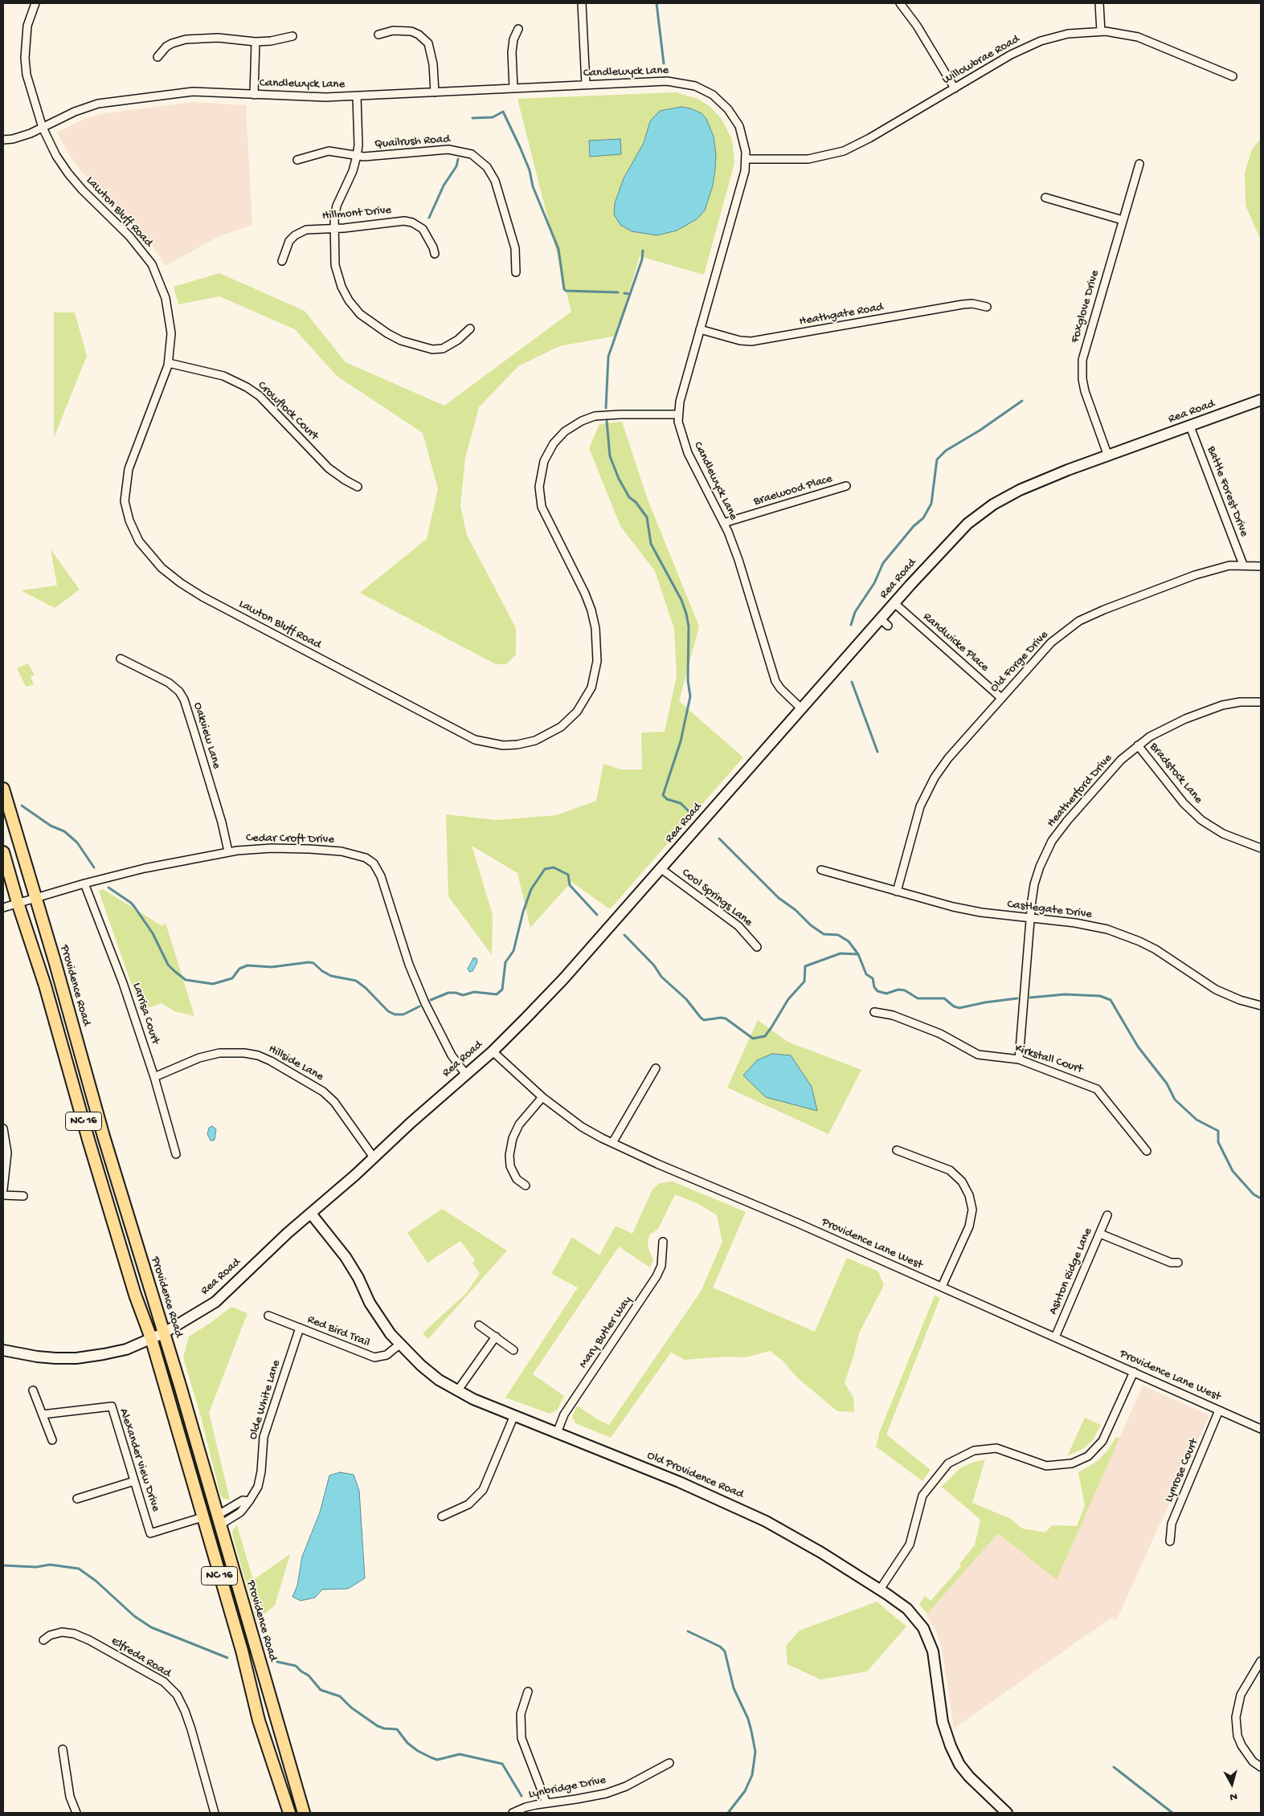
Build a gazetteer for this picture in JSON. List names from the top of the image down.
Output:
{
  "streets": {
    "main road": [
      "Rea Road",
      "Providence Road",
      "NC 16",
      "Old Providence Road"
    ],
    "street": [
      "Willowbrae Road",
      "Candlewyck Lane",
      "Quailrush Road",
      "Lawton Bluff Road",
      "Hillmont Drive",
      "Foxglove Drive",
      "Heathgate Road",
      "Crowflock Court",
      "Braewood Place",
      "Battle Forest Drive",
      "Randwicke Place",
      "Old Forge Drive",
      "Oakview Lane",
      "Bradstock Lane",
      "Heatherford Drive",
      "Cedar Croft Drive",
      "Cool Springs Lane",
      "Castlegate Drive",
      "Larrisa Court",
      "Kirkstall Court",
      "Hillside Lane",
      "Providence Lane West",
      "Ashton Ridge Lane",
      "Red Bird Trail",
      "Mary Butler Way",
      "Olde White Lane",
      "Alexander view Drive",
      "Lynrose Court",
      "Elfreda Road",
      "Lynbridge Drive"
    ]
  },
  "crossings": [
    ["Willowbrae Road", "Candlewyck Lane"],
    ["Candlewyck Lane", "Lawton Bluff Road"],
    ["Candlewyck Lane", "Heathgate Road"],
    ["Candlewyck Lane", "Rea Road"],
    ["Candlewyck Lane", "Braewood Place"],
    ["Lawton Bluff Road", "Crowflock Court"],
    ["Foxglove Drive", "Rea Road"],
    ["Rea Road", "Battle Forest Drive"],
    ["Rea Road", "Randwicke Place"],
    ["Rea Road", "Cedar Croft Drive"],
    ["Rea Road", "Cool Springs Lane"],
    ["Rea Road", "Providence Road"],
    ["Rea Road", "Hillside Lane"],
    ["Rea Road", "NC 16"],
    ["Rea Road", "Providence Lane West"],
    ["Rea Road", "Old Providence Road"],
    ["Battle Forest Drive", "Old Forge Drive"],
    ["Randwicke Place", "Old Forge Drive"],
    ["Old Forge Drive", "Castlegate Drive"],
    ["Oakview Lane", "Cedar Croft Drive"],
    ["Bradstock Lane", "Heatherford Drive"],
    ["Heatherford Drive", "Castlegate Drive"],
    ["Heatherford Drive", "Kirkstall Court"],
    ["Cedar Croft Drive", "Providence Road"],
    ["Cedar Croft Drive", "Larrisa Court"],
    ["Cedar Croft Drive", "NC 16"],
    ["Providence Road", "Olde White Lane"],
    ["Larrisa Court", "Hillside Lane"],
    ["NC 16", "Alexander view Drive"],
    ["Providence Lane West", "Ashton Ridge Lane"],
    ["Providence Lane West", "Lynrose Court"],
    ["Red Bird Trail", "Olde White Lane"],
    ["Red Bird Trail", "Old Providence Road"],
    ["Mary Butler Way", "Old Providence Road"]
  ],
  "north": "bottom"
}
